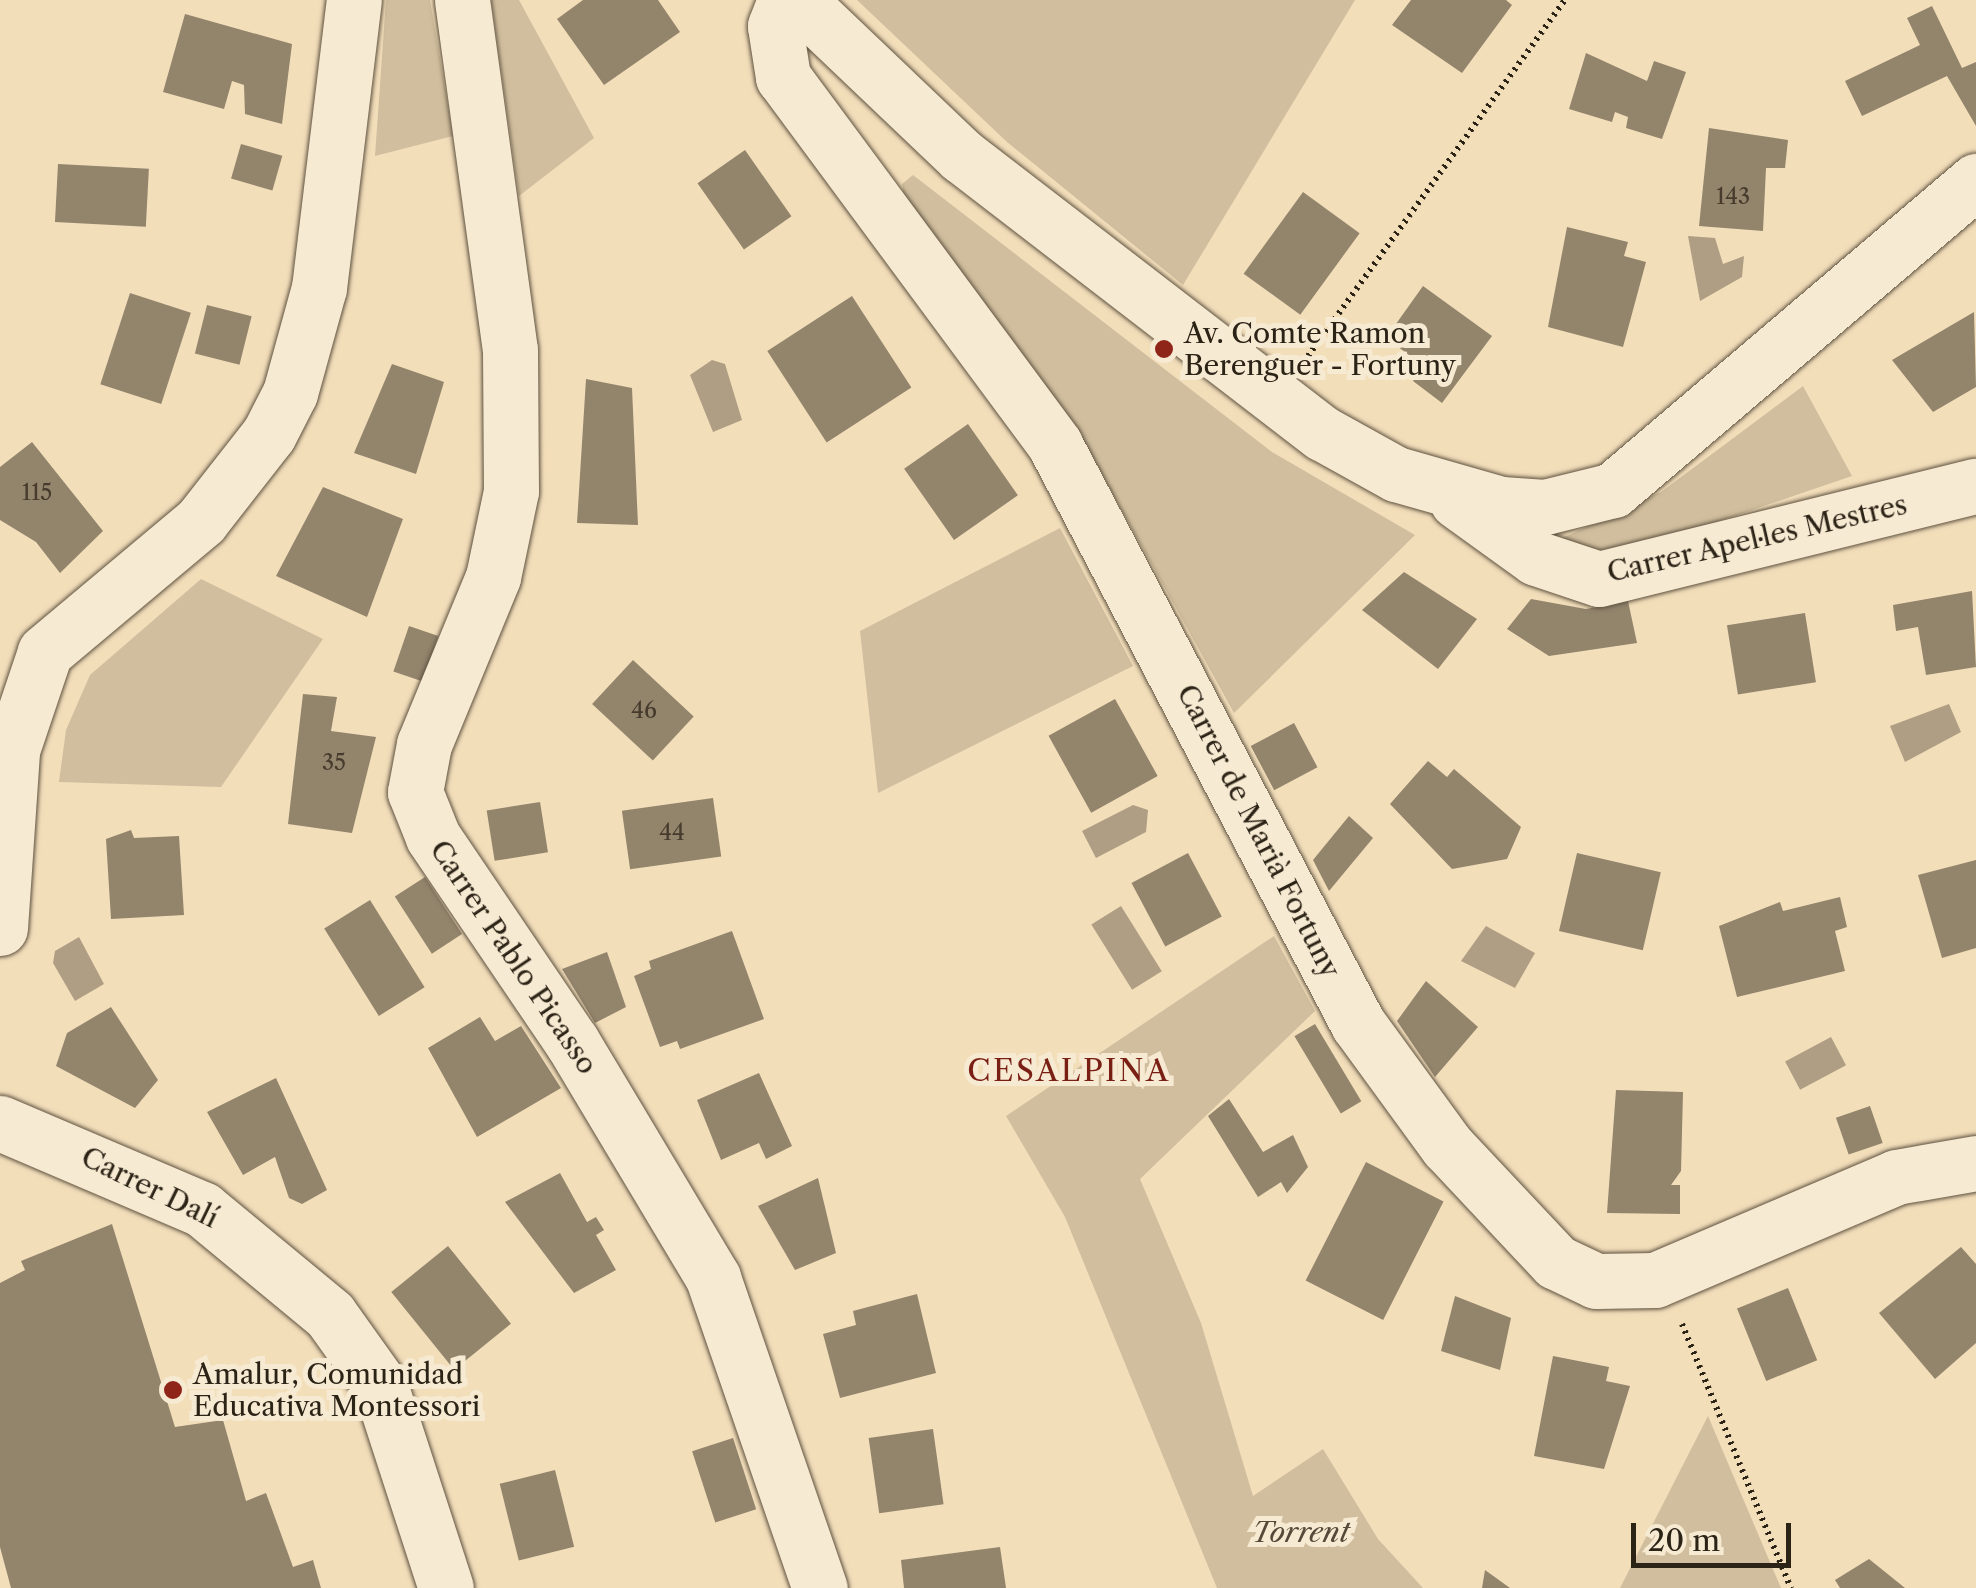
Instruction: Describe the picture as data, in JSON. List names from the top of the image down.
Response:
{
  "streets": {
    "street": [
      "Carrer Apel·les Mestres",
      "Carrer de Marià Fortuny",
      "Carrer Pablo Picasso",
      "Carrer Dalí"
    ]
  },
  "districts": ["CESALPINA"],
  "parks": ["Torrent"],
  "places": ["Av. Comte Ramon Berenguer - Fortuny", "Amalur, Comunidad Educativa Montessori"],
  "house_numbers": [
    "143",
    "115",
    "46",
    "35",
    "44"
  ],
  "scale_bar": "20 m"
}
